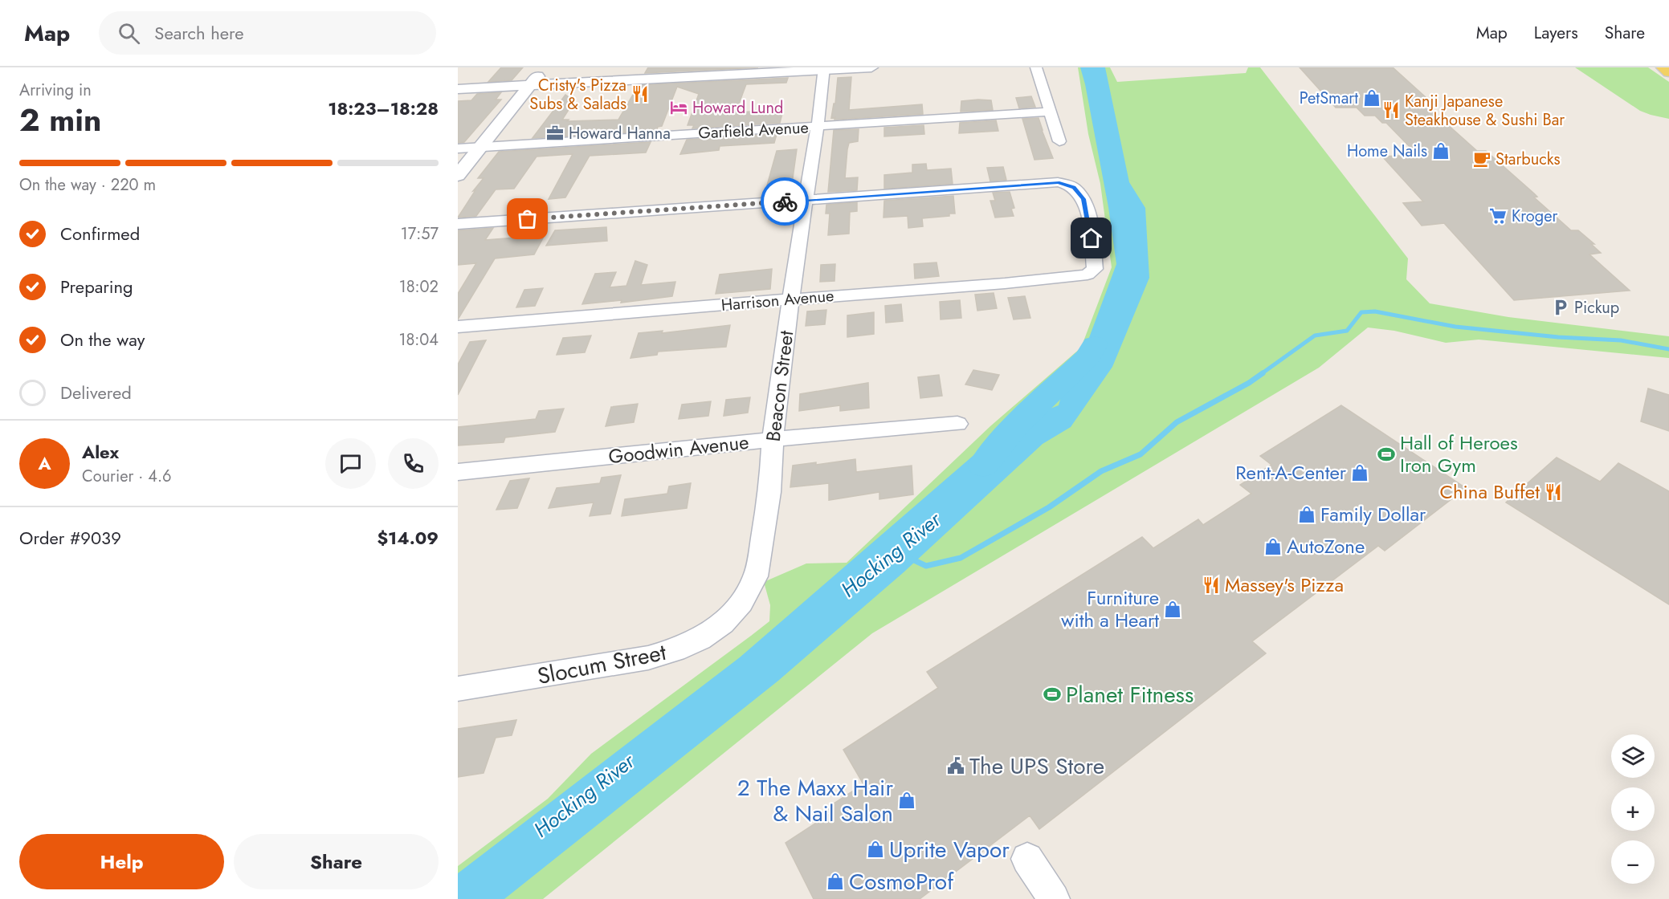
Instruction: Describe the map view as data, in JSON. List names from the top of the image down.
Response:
{
  "streets": {
    "street": [
      "Garfield Avenue",
      "Harrison Avenue",
      "Beacon Street",
      "Goodwin Avenue",
      "Slocum Street"
    ]
  },
  "crossings": [
    ["Garfield Avenue", "Beacon Street"],
    ["Harrison Avenue", "Beacon Street"],
    ["Beacon Street", "Goodwin Avenue"],
    ["Beacon Street", "Slocum Street"]
  ],
  "water": ["Hocking River"],
  "places": {
    "restaurant": [
      "Cristy's Pizza Subs & Salads",
      "Kanji Japanese Steakhouse & Sushi Bar",
      "China Buffet",
      "Massey's Pizza"
    ],
    "shop": [
      "PetSmart",
      "Home Nails",
      "Rent-A-Center",
      "Family Dollar",
      "AutoZone",
      "Furniture with a Heart",
      "2 The Maxx Hair & Nail Salon",
      "Uprite Vapor",
      "CosmoProf"
    ],
    "hotel": ["Howard Lund"],
    "office": ["Howard Hanna"],
    "cafe": ["Starbucks"],
    "supermarket": ["Kroger"],
    "parking": ["Pickup"],
    "sports": ["Hall of Heroes Iron Gym", "Planet Fitness"],
    "public building": ["The UPS Store"]
  },
  "page": {
    "header": "Map",
    "search": "Search here",
    "nav": ["Map", "Layers", "Share"],
    "heading": ["2 min", "Arriving in", "18:23–18:28"],
    "panel": [
      "Alex",
      "Courier · 4.6",
      "Order #9039",
      "$14.09"
    ],
    "bar": "On the way · 220 m",
    "list": [
      ["Confirmed", "17:57"],
      ["Preparing", "18:02"],
      ["On the way", "18:04"],
      "Delivered"
    ],
    "round": "A",
    "map_buttons": ["+", "−"],
    "buttons": ["Help", "Share"]
  }
}
